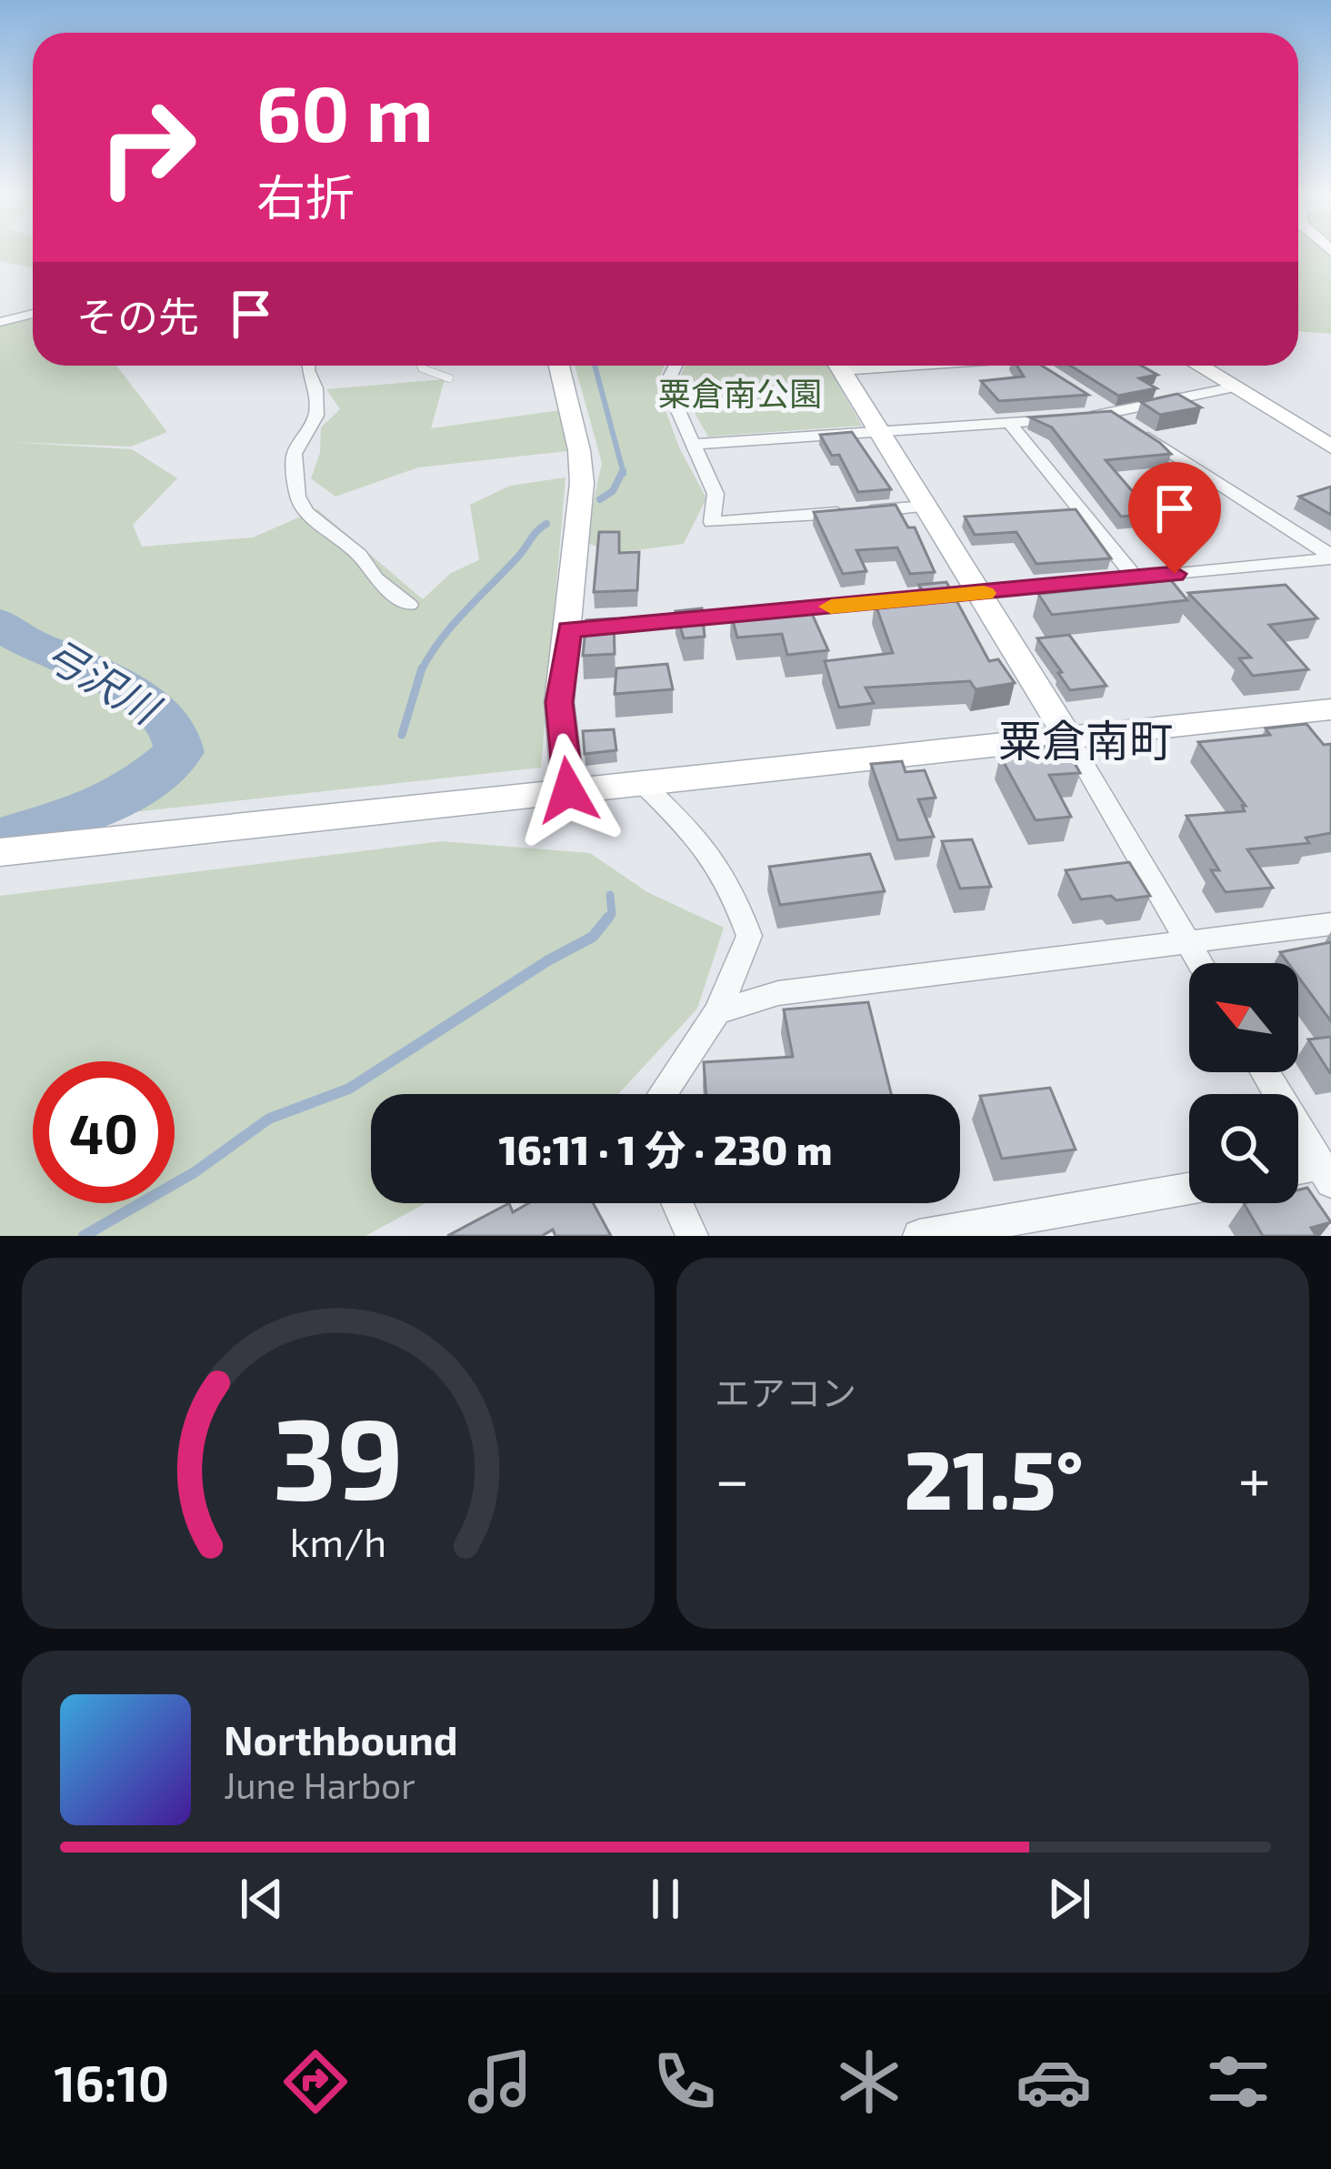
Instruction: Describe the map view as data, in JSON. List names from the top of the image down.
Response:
{
  "districts": ["粟倉南町"],
  "water": ["弓沢川"],
  "parks": ["粟倉南公園"],
  "north": "top left",
  "page": {
    "turn": ["60 m", "右折"],
    "then": "その先",
    "limit": "40",
    "trip": "16:11 · 1 分 · 230 m",
    "tile": "エアコン",
    "heat": ["−", "21.5°", "+"],
    "song": ["Northbound", "June Harbor"],
    "tabs": "16:10",
    "gauge": ["39", "km/h"]
  }
}
